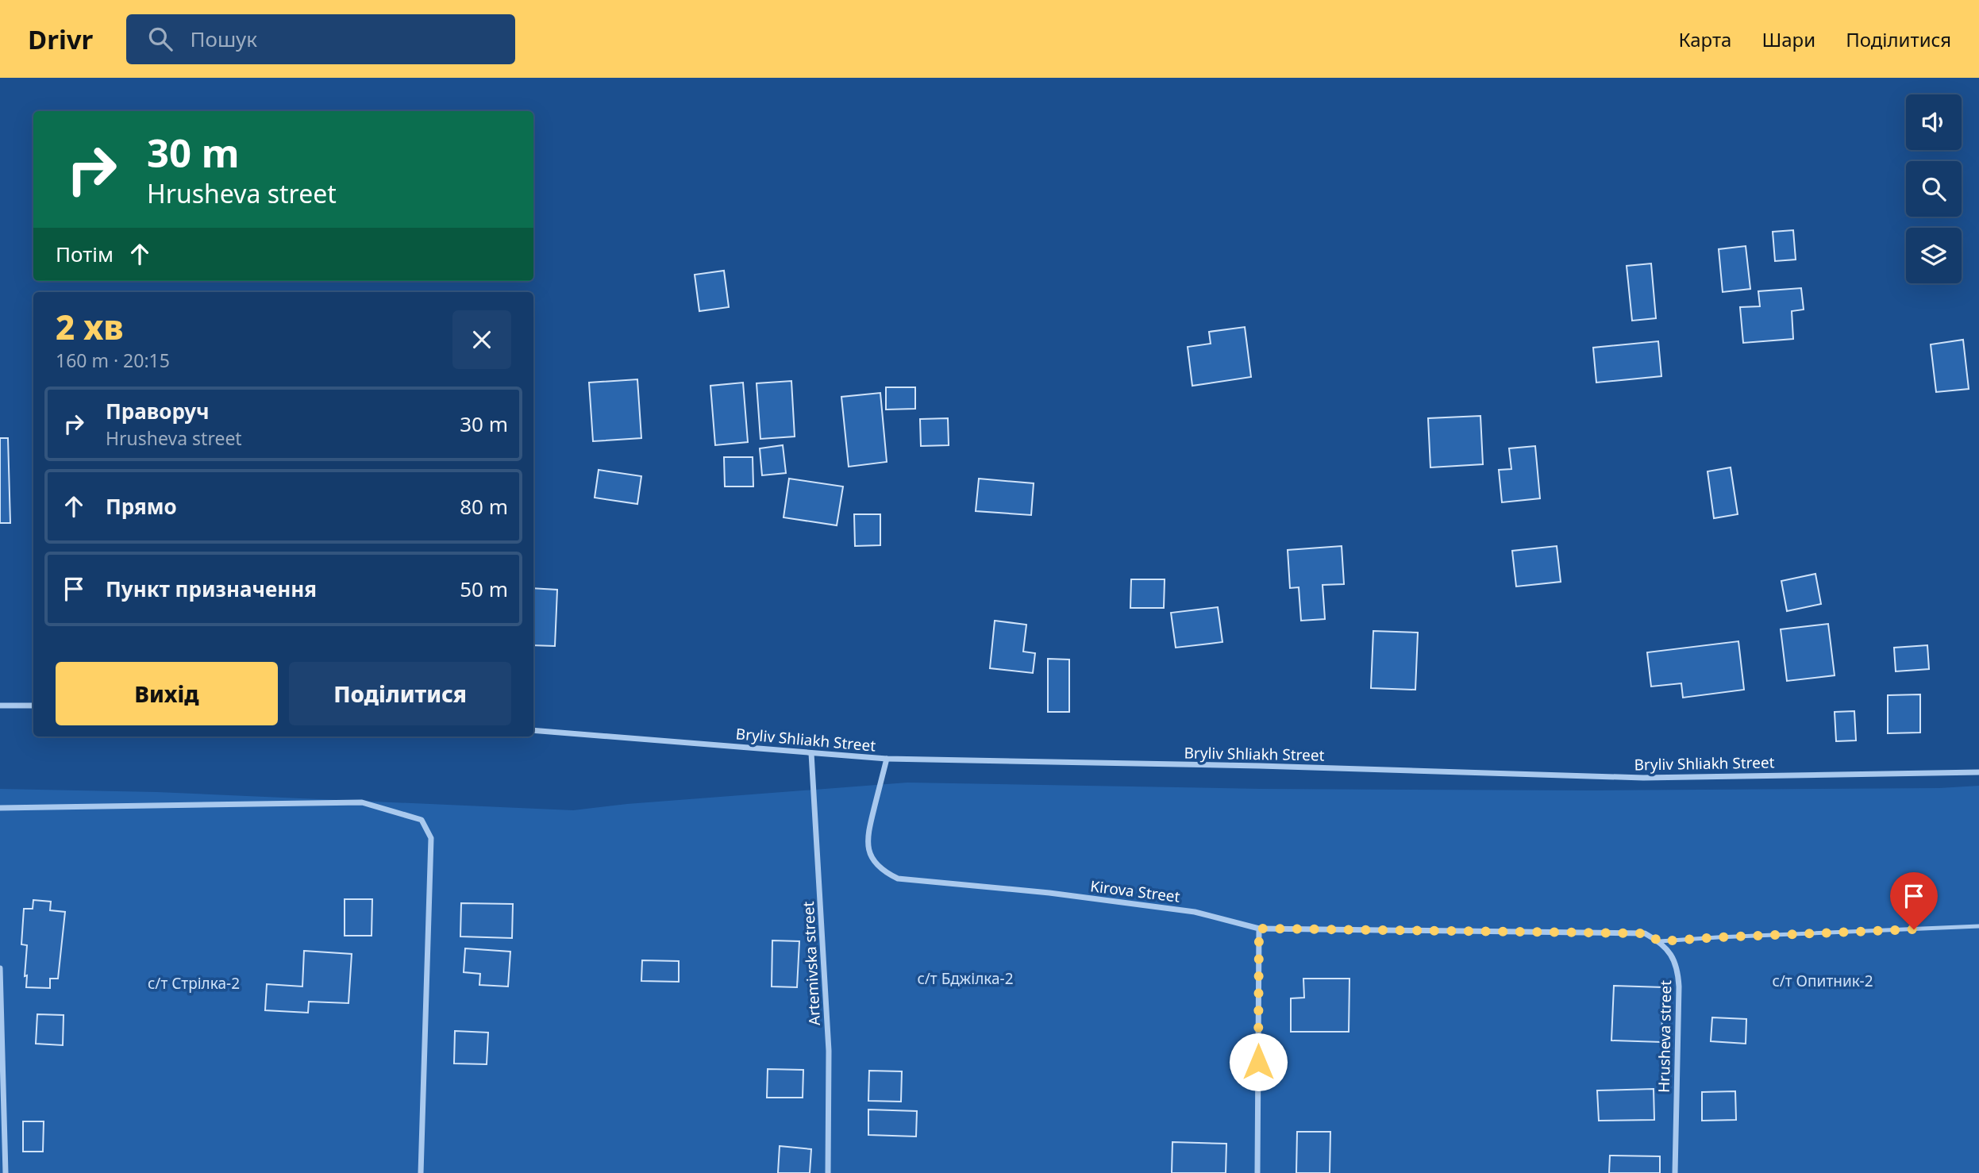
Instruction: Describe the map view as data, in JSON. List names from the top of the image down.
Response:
{
  "streets": {
    "street": [
      "Bryliv Shliakh Street",
      "Kirova Street",
      "Artemivska street",
      "Hrusheva street"
    ]
  },
  "crossings": [
    ["Bryliv Shliakh Street", "Kirova Street"],
    ["Bryliv Shliakh Street", "Artemivska street"]
  ],
  "parks": ["с/т Бджілка-2", "с/т Опитник-2", "с/т Стрілка-2"],
  "page": {
    "header": "Drivr",
    "search": "Пошук",
    "nav": ["Карта", "Шари", "Поділитися"],
    "turn": ["30 m", "Hrusheva street"],
    "then": "Потім",
    "heading": ["2 хв", "160 m · 20:15"],
    "list": [
      {
        "name": "Праворуч",
        "note": "Hrusheva street",
        "value": "30 m"
      },
      {
        "name": "Прямо",
        "value": "80 m"
      },
      {
        "name": "Пункт призначення",
        "value": "50 m"
      }
    ],
    "buttons": ["Вихід", "Поділитися"]
  }
}
